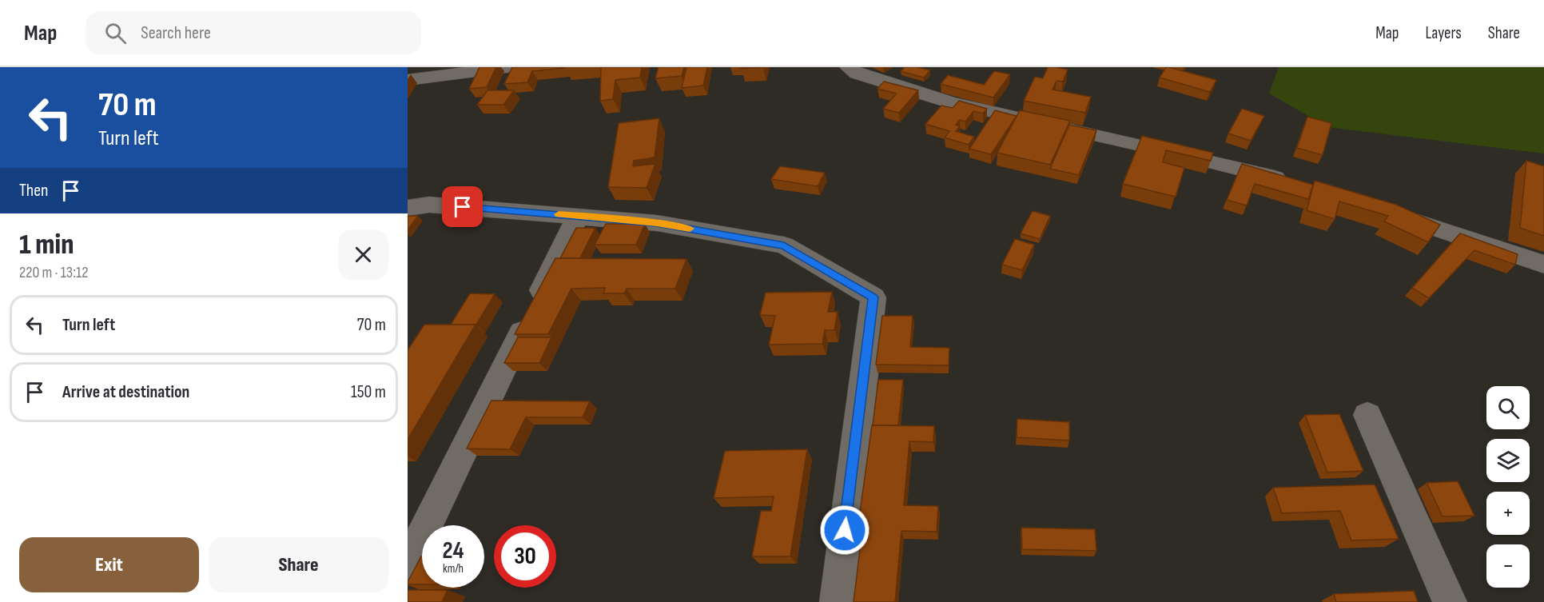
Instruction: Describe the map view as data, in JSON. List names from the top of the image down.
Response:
{
  "page": {
    "header": "Map",
    "search": "Search here",
    "nav": ["Map", "Layers", "Share"],
    "turn": ["70 m", "Turn left"],
    "then": "Then",
    "heading": ["1 min", "220 m · 13:12"],
    "list": [
      {
        "name": "Turn left",
        "value": "70 m"
      },
      {
        "name": "Arrive at destination",
        "value": "150 m"
      }
    ],
    "map_buttons": ["+", "−"],
    "speed": "24 km/h",
    "limit": "30",
    "buttons": ["Exit", "Share"]
  }
}
